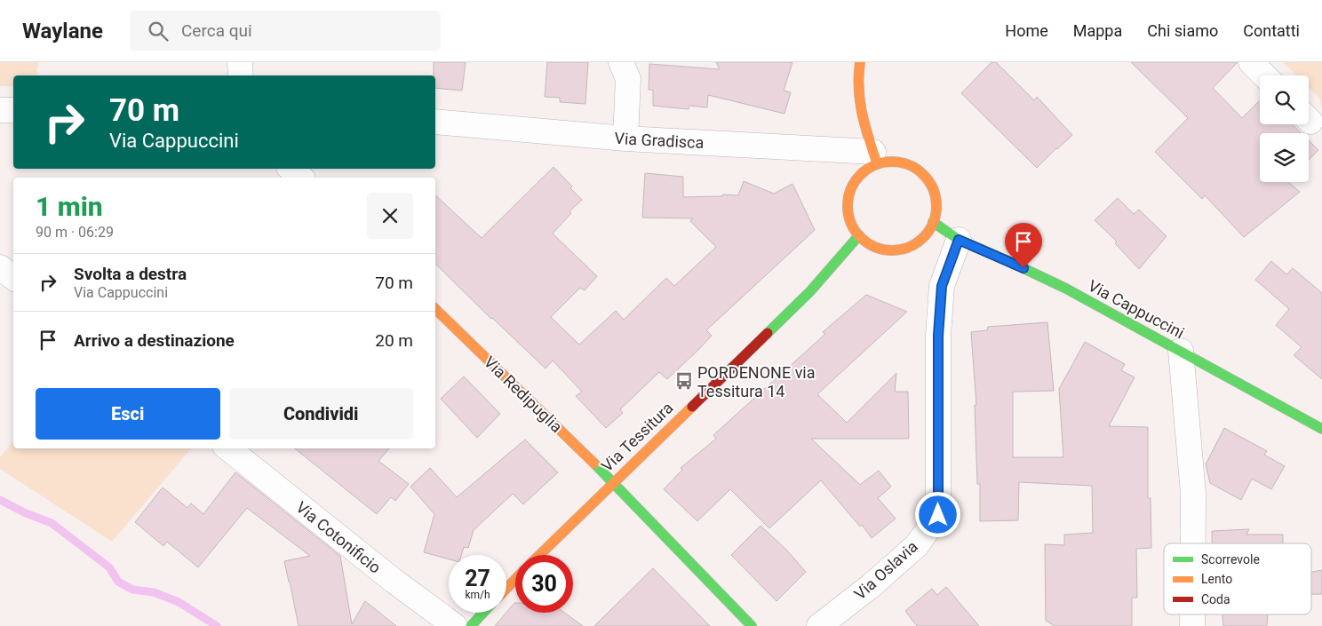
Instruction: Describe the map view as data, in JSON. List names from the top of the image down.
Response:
{
  "streets": {
    "main road": ["Via Cappuccini", "Via Redipuglia", "Via Tessitura"],
    "street": ["Via Gradisca", "Via Cotonificio", "Via Oslavia"]
  },
  "crossings": [
    ["Via Gradisca", "Via Cappuccini"],
    ["Via Gradisca", "Via Tessitura"],
    ["Via Cappuccini", "Via Tessitura"],
    ["Via Cappuccini", "Via Oslavia"],
    ["Via Redipuglia", "Via Tessitura"]
  ],
  "places": {
    "bus stop": ["PORDENONE via Tessitura 14"]
  },
  "legend": ["Scorrevole", "Lento", "Coda"],
  "page": {
    "header": "Waylane",
    "search": "Cerca qui",
    "nav": [
      "Home",
      "Mappa",
      "Chi siamo",
      "Contatti"
    ],
    "turn": ["70 m", "Via Cappuccini"],
    "heading": ["1 min", "90 m · 06:29"],
    "list": [
      {
        "name": "Svolta a destra",
        "note": "Via Cappuccini",
        "value": "70 m"
      },
      {
        "name": "Arrivo a destinazione",
        "value": "20 m"
      }
    ],
    "buttons": ["Esci", "Condividi"],
    "speed": "27 km/h",
    "limit": "30"
  }
}
